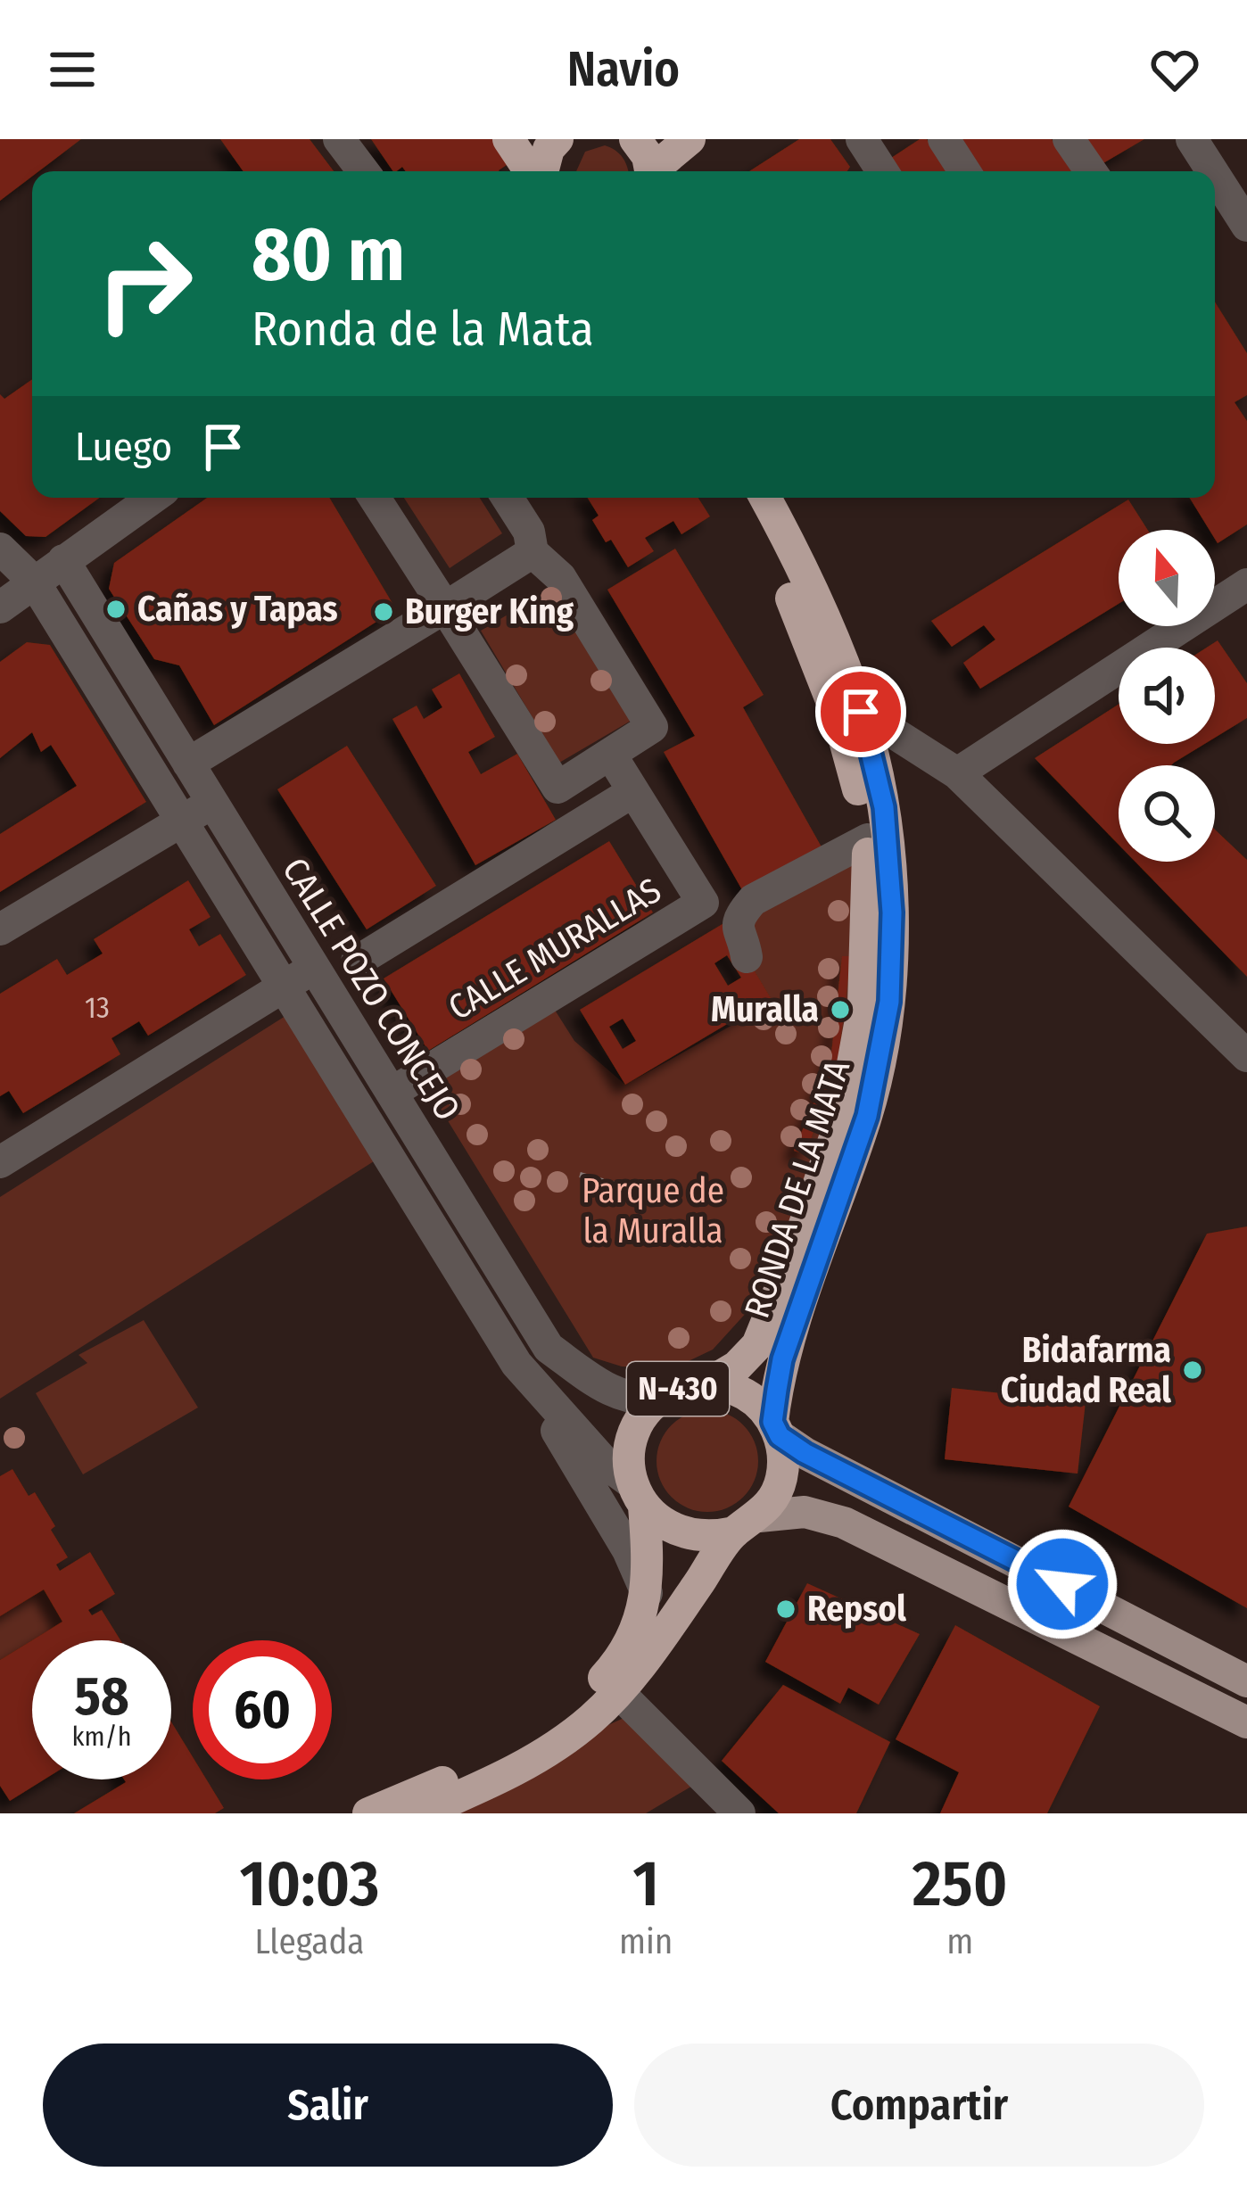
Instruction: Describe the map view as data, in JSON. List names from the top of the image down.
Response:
{
  "streets": {
    "highway": ["RONDA DE LA MATA", "N-430"],
    "street": ["CALLE MURALLAS", "CALLE POZO CONCEJO"]
  },
  "crossings": [
    ["CALLE MURALLAS", "CALLE POZO CONCEJO"],
    ["CALLE POZO CONCEJO", "RONDA DE LA MATA"],
    ["CALLE POZO CONCEJO", "N-430"],
    ["RONDA DE LA MATA", "N-430"]
  ],
  "parks": ["Parque de la Muralla"],
  "places": [
    "Cañas y Tapas",
    "Burger King",
    "Muralla",
    "Bidafarma Ciudad Real",
    "Repsol"
  ],
  "house_numbers": ["13"],
  "north": "top",
  "page": {
    "header": "Navio",
    "turn": ["80 m", "Ronda de la Mata"],
    "then": "Luego",
    "speed": "58 km/h",
    "limit": "60",
    "eta": [
      "10:03",
      "Llegada",
      "1",
      "min",
      "250",
      "m"
    ],
    "buttons": ["Salir", "Compartir"]
  }
}
